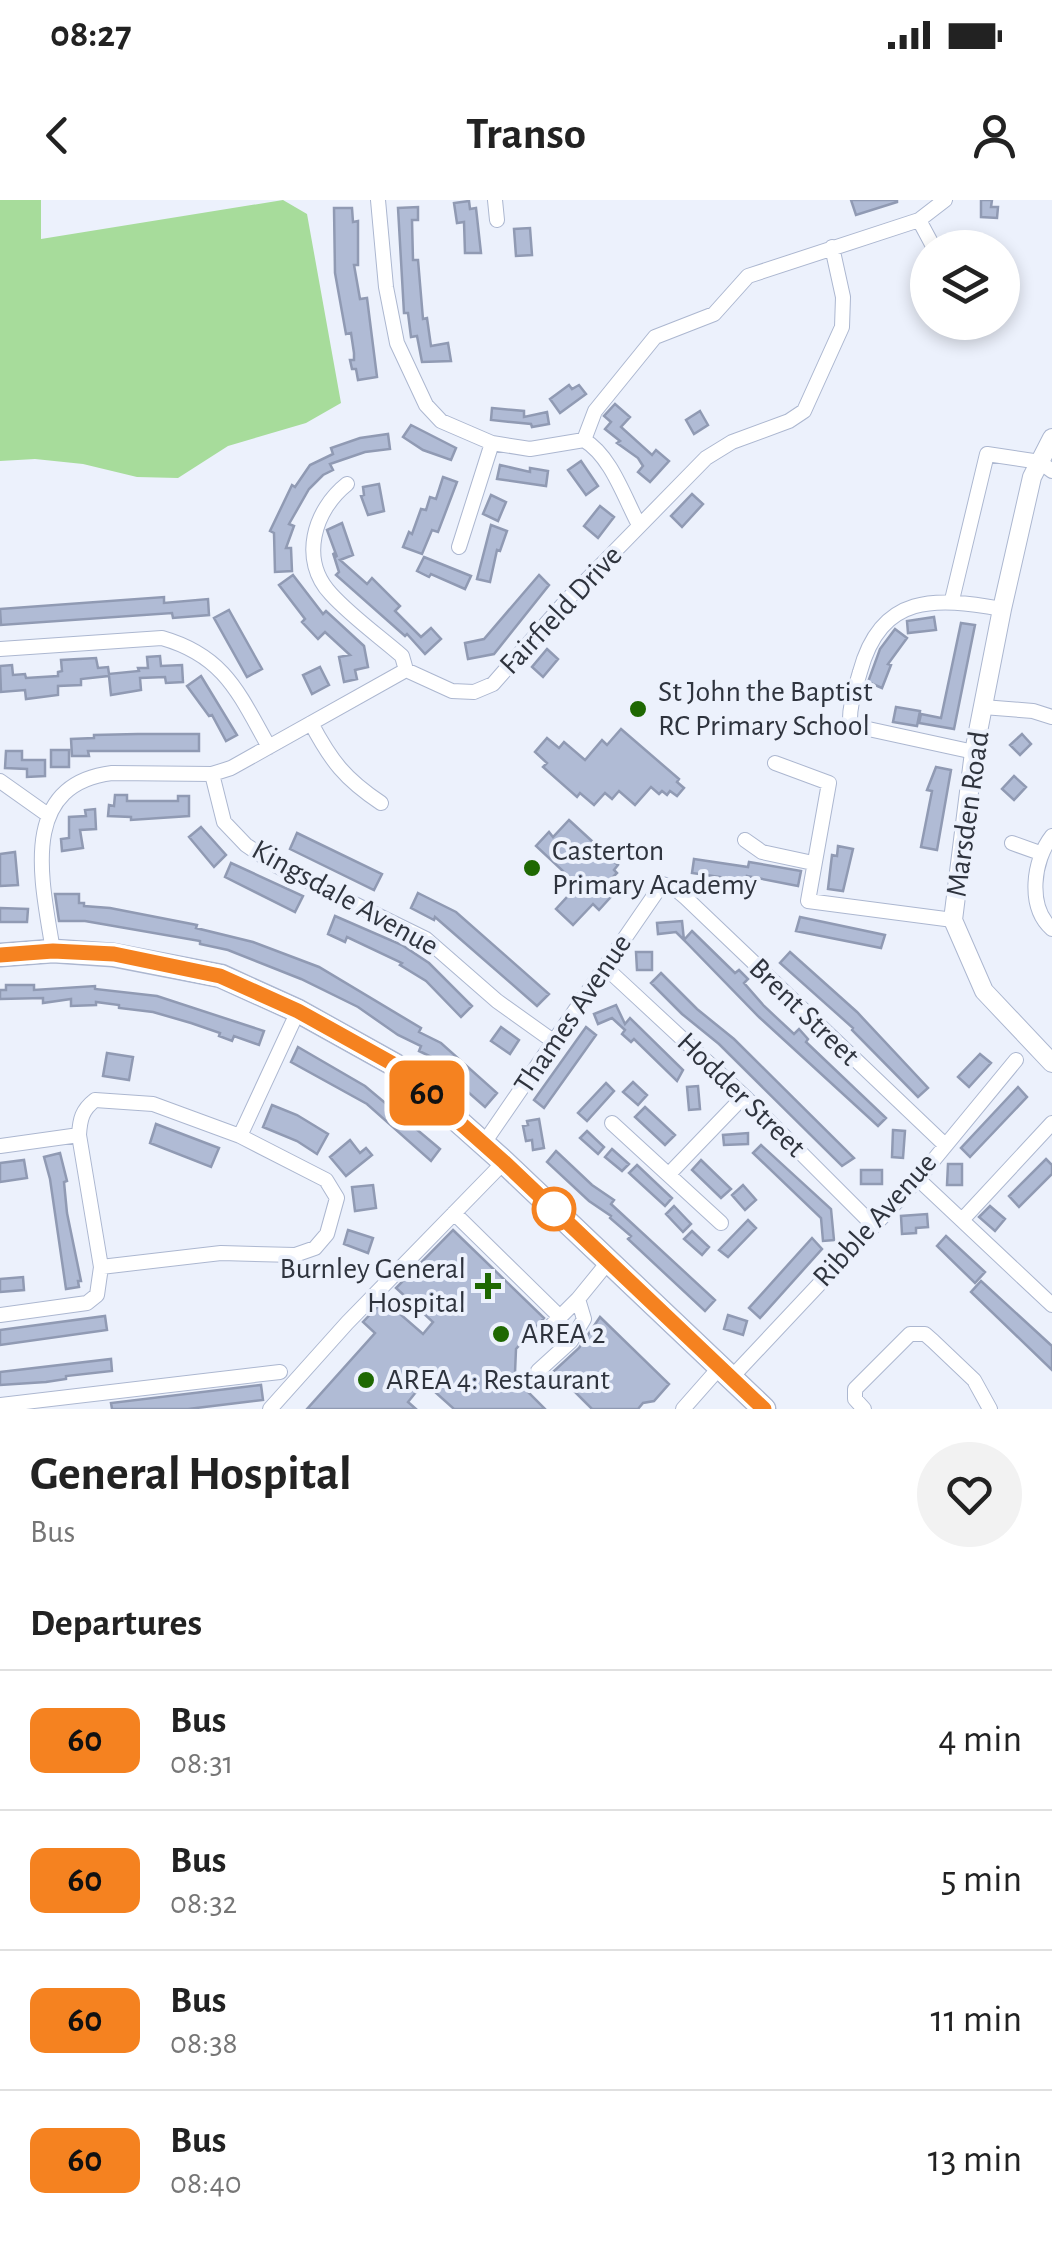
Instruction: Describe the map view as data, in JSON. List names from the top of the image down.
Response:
{
  "streets": {
    "street": [
      "Fairfield Drive",
      "Marsden Road",
      "Kingsdale Avenue",
      "Brent Street",
      "Thames Avenue",
      "Hodder Street",
      "Ribble Avenue"
    ]
  },
  "crossings": [
    ["Kingsdale Avenue", "Thames Avenue"],
    ["Brent Street", "Thames Avenue"],
    ["Brent Street", "Ribble Avenue"],
    ["Thames Avenue", "Hodder Street"],
    ["Hodder Street", "Ribble Avenue"]
  ],
  "places": {
    "other": [
      "St John the Baptist RC Primary School",
      "Casterton Primary Academy",
      "AREA 2",
      "AREA 4: Restaurant"
    ],
    "health": ["Burnley General Hospital"]
  },
  "lines": ["bus line 60"],
  "page": {
    "status": "08:27",
    "header": "Transo",
    "on_map": "60",
    "heading": [
      ["General Hospital", "Bus"],
      "Departures"
    ],
    "list": [
      {
        "mark": "60",
        "name": "Bus",
        "note": "08:31",
        "value": "4 min"
      },
      {
        "mark": "60",
        "name": "Bus",
        "note": "08:32",
        "value": "5 min"
      },
      {
        "mark": "60",
        "name": "Bus",
        "note": "08:38",
        "value": "11 min"
      },
      {
        "mark": "60",
        "name": "Bus",
        "note": "08:40",
        "value": "13 min"
      }
    ]
  }
}
